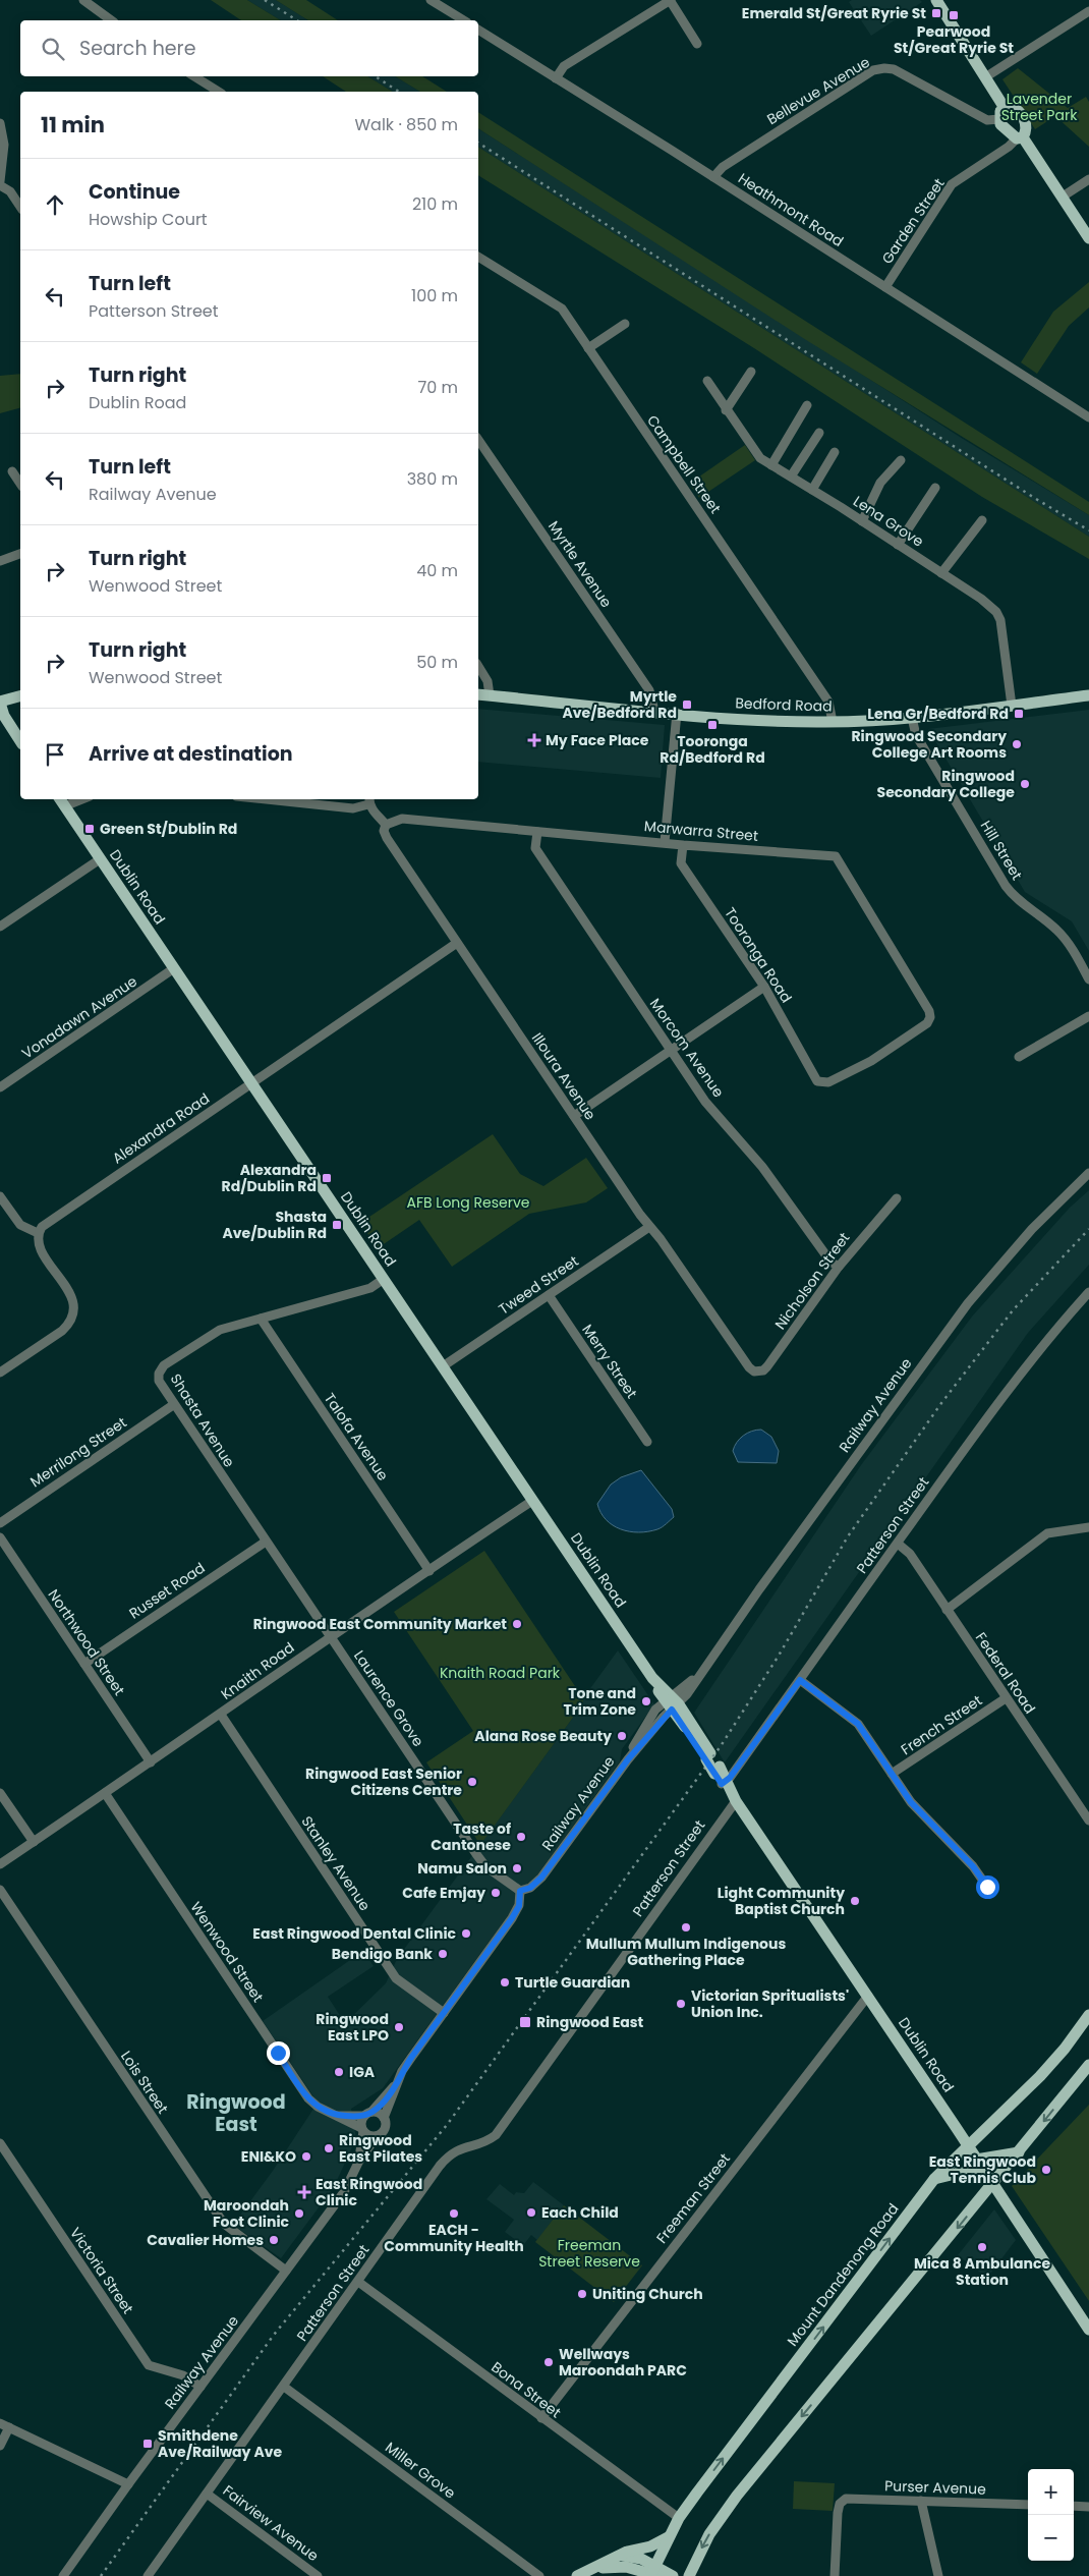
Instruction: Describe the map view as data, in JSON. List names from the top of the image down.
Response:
{
  "streets": {
    "main road": ["Bedford Road", "Dublin Road", "Mount Dandenong Road"],
    "street": [
      "Bellevue Avenue",
      "Heathmont Road",
      "Garden Street",
      "Campbell Street",
      "Lena Grove",
      "Myrtle Avenue",
      "Marwarra Street",
      "Hill Street",
      "Tooronga Road",
      "Vonadawn Avenue",
      "Morcom Avenue",
      "Illoura Avenue",
      "Alexandra Road",
      "Nicholson Street",
      "Tweed Street",
      "Merry Street",
      "Railway Avenue",
      "Shasta Avenue",
      "Talofa Avenue",
      "Merrilong Street",
      "Patterson Street",
      "Russet Road",
      "Northwood Street",
      "Knaith Road",
      "Federal Road",
      "Laurence Grove",
      "French Street",
      "Stanley Avenue",
      "Wenwood Street",
      "Lois Street",
      "Freeman Street",
      "Victoria Street",
      "Bona Street",
      "Miller Grove",
      "Purser Avenue",
      "Fairview Avenue"
    ]
  },
  "crossings": [
    ["Bellevue Avenue", "Heathmont Road"],
    ["Heathmont Road", "Garden Street"],
    ["Campbell Street", "Bedford Road"],
    ["Lena Grove", "Bedford Road"],
    ["Myrtle Avenue", "Bedford Road"],
    ["Bedford Road", "Hill Street"],
    ["Marwarra Street", "Tooronga Road"],
    ["Marwarra Street", "Morcom Avenue"],
    ["Marwarra Street", "Illoura Avenue"],
    ["Dublin Road", "Vonadawn Avenue"],
    ["Dublin Road", "Alexandra Road"],
    ["Dublin Road", "Tweed Street"],
    ["Dublin Road", "Railway Avenue"],
    ["Dublin Road", "Shasta Avenue"],
    ["Dublin Road", "Patterson Street"],
    ["Dublin Road", "Knaith Road"],
    ["Dublin Road", "Freeman Street"],
    ["Dublin Road", "Mount Dandenong Road"],
    ["Morcom Avenue", "Nicholson Street"],
    ["Illoura Avenue", "Alexandra Road"],
    ["Illoura Avenue", "Nicholson Street"],
    ["Illoura Avenue", "Tweed Street"],
    ["Tweed Street", "Merry Street"],
    ["Railway Avenue", "Laurence Grove"],
    ["Railway Avenue", "Wenwood Street"],
    ["Railway Avenue", "Lois Street"],
    ["Railway Avenue", "Victoria Street"],
    ["Shasta Avenue", "Talofa Avenue"],
    ["Shasta Avenue", "Merrilong Street"],
    ["Shasta Avenue", "Russet Road"],
    ["Shasta Avenue", "Knaith Road"],
    ["Shasta Avenue", "Laurence Grove"],
    ["Talofa Avenue", "Knaith Road"],
    ["Patterson Street", "Federal Road"],
    ["Patterson Street", "Bona Street"],
    ["Patterson Street", "Miller Grove"],
    ["Patterson Street", "Fairview Avenue"],
    ["Russet Road", "Northwood Street"],
    ["Northwood Street", "Knaith Road"],
    ["Knaith Road", "Laurence Grove"],
    ["Knaith Road", "Stanley Avenue"],
    ["Knaith Road", "Wenwood Street"],
    ["Federal Road", "French Street"],
    ["Freeman Street", "Bona Street"],
    ["Mount Dandenong Road", "Bona Street"]
  ],
  "districts": ["Ringwood East"],
  "parks": [
    "Lavender Street Park",
    "AFB Long Reserve",
    "Knaith Road Park",
    "Freeman Street Reserve"
  ],
  "places": {
    "transit": [
      "Emerald St/Great Ryrie St",
      "Pearwood St/Great Ryrie St",
      "Myrtle Ave/Bedford Rd",
      "Lena Gr/Bedford Rd",
      "Tooronga Rd/Bedford Rd",
      "Green St/Dublin Rd",
      "Alexandra Rd/Dublin Rd",
      "Shasta Ave/Dublin Rd",
      "Ringwood East",
      "Smithdene Ave/Railway Ave"
    ],
    "health": ["My Face Place", "East Ringwood Clinic"],
    "other": [
      "Ringwood Secondary College Art Rooms",
      "Ringwood Secondary College",
      "Ringwood East Community Market",
      "Tone and Trim Zone",
      "Alana Rose Beauty",
      "Ringwood East Senior Citizens Centre",
      "Taste of Cantonese",
      "Namu Salon",
      "Cafe Emjay",
      "Light Community Baptist Church",
      "Mullum Mullum Indigenous Gathering Place",
      "East Ringwood Dental Clinic",
      "Bendigo Bank",
      "Turtle Guardian",
      "Victorian Spritualists' Union Inc.",
      "Ringwood East LPO",
      "IGA",
      "Ringwood East Pilates",
      "ENI&KO",
      "East Ringwood Tennis Club",
      "Each Child",
      "Maroondah Foot Clinic",
      "EACH - Community Health",
      "Cavalier Homes",
      "Mica 8 Ambulance Station",
      "Uniting Church",
      "Wellways Maroondah PARC"
    ]
  },
  "page": {
    "search": "Search here",
    "heading": ["11 min", "Walk · 850 m"],
    "list": [
      ["Continue", "Howship Court", "210 m"],
      ["Turn left", "Patterson Street", "100 m"],
      ["Turn right", "Dublin Road", "70 m"],
      ["Turn left", "Railway Avenue", "380 m"],
      ["Turn right", "Wenwood Street", "40 m"],
      ["Turn right", "Wenwood Street", "50 m"],
      "Arrive at destination"
    ],
    "map_buttons": ["+", "−"]
  }
}
